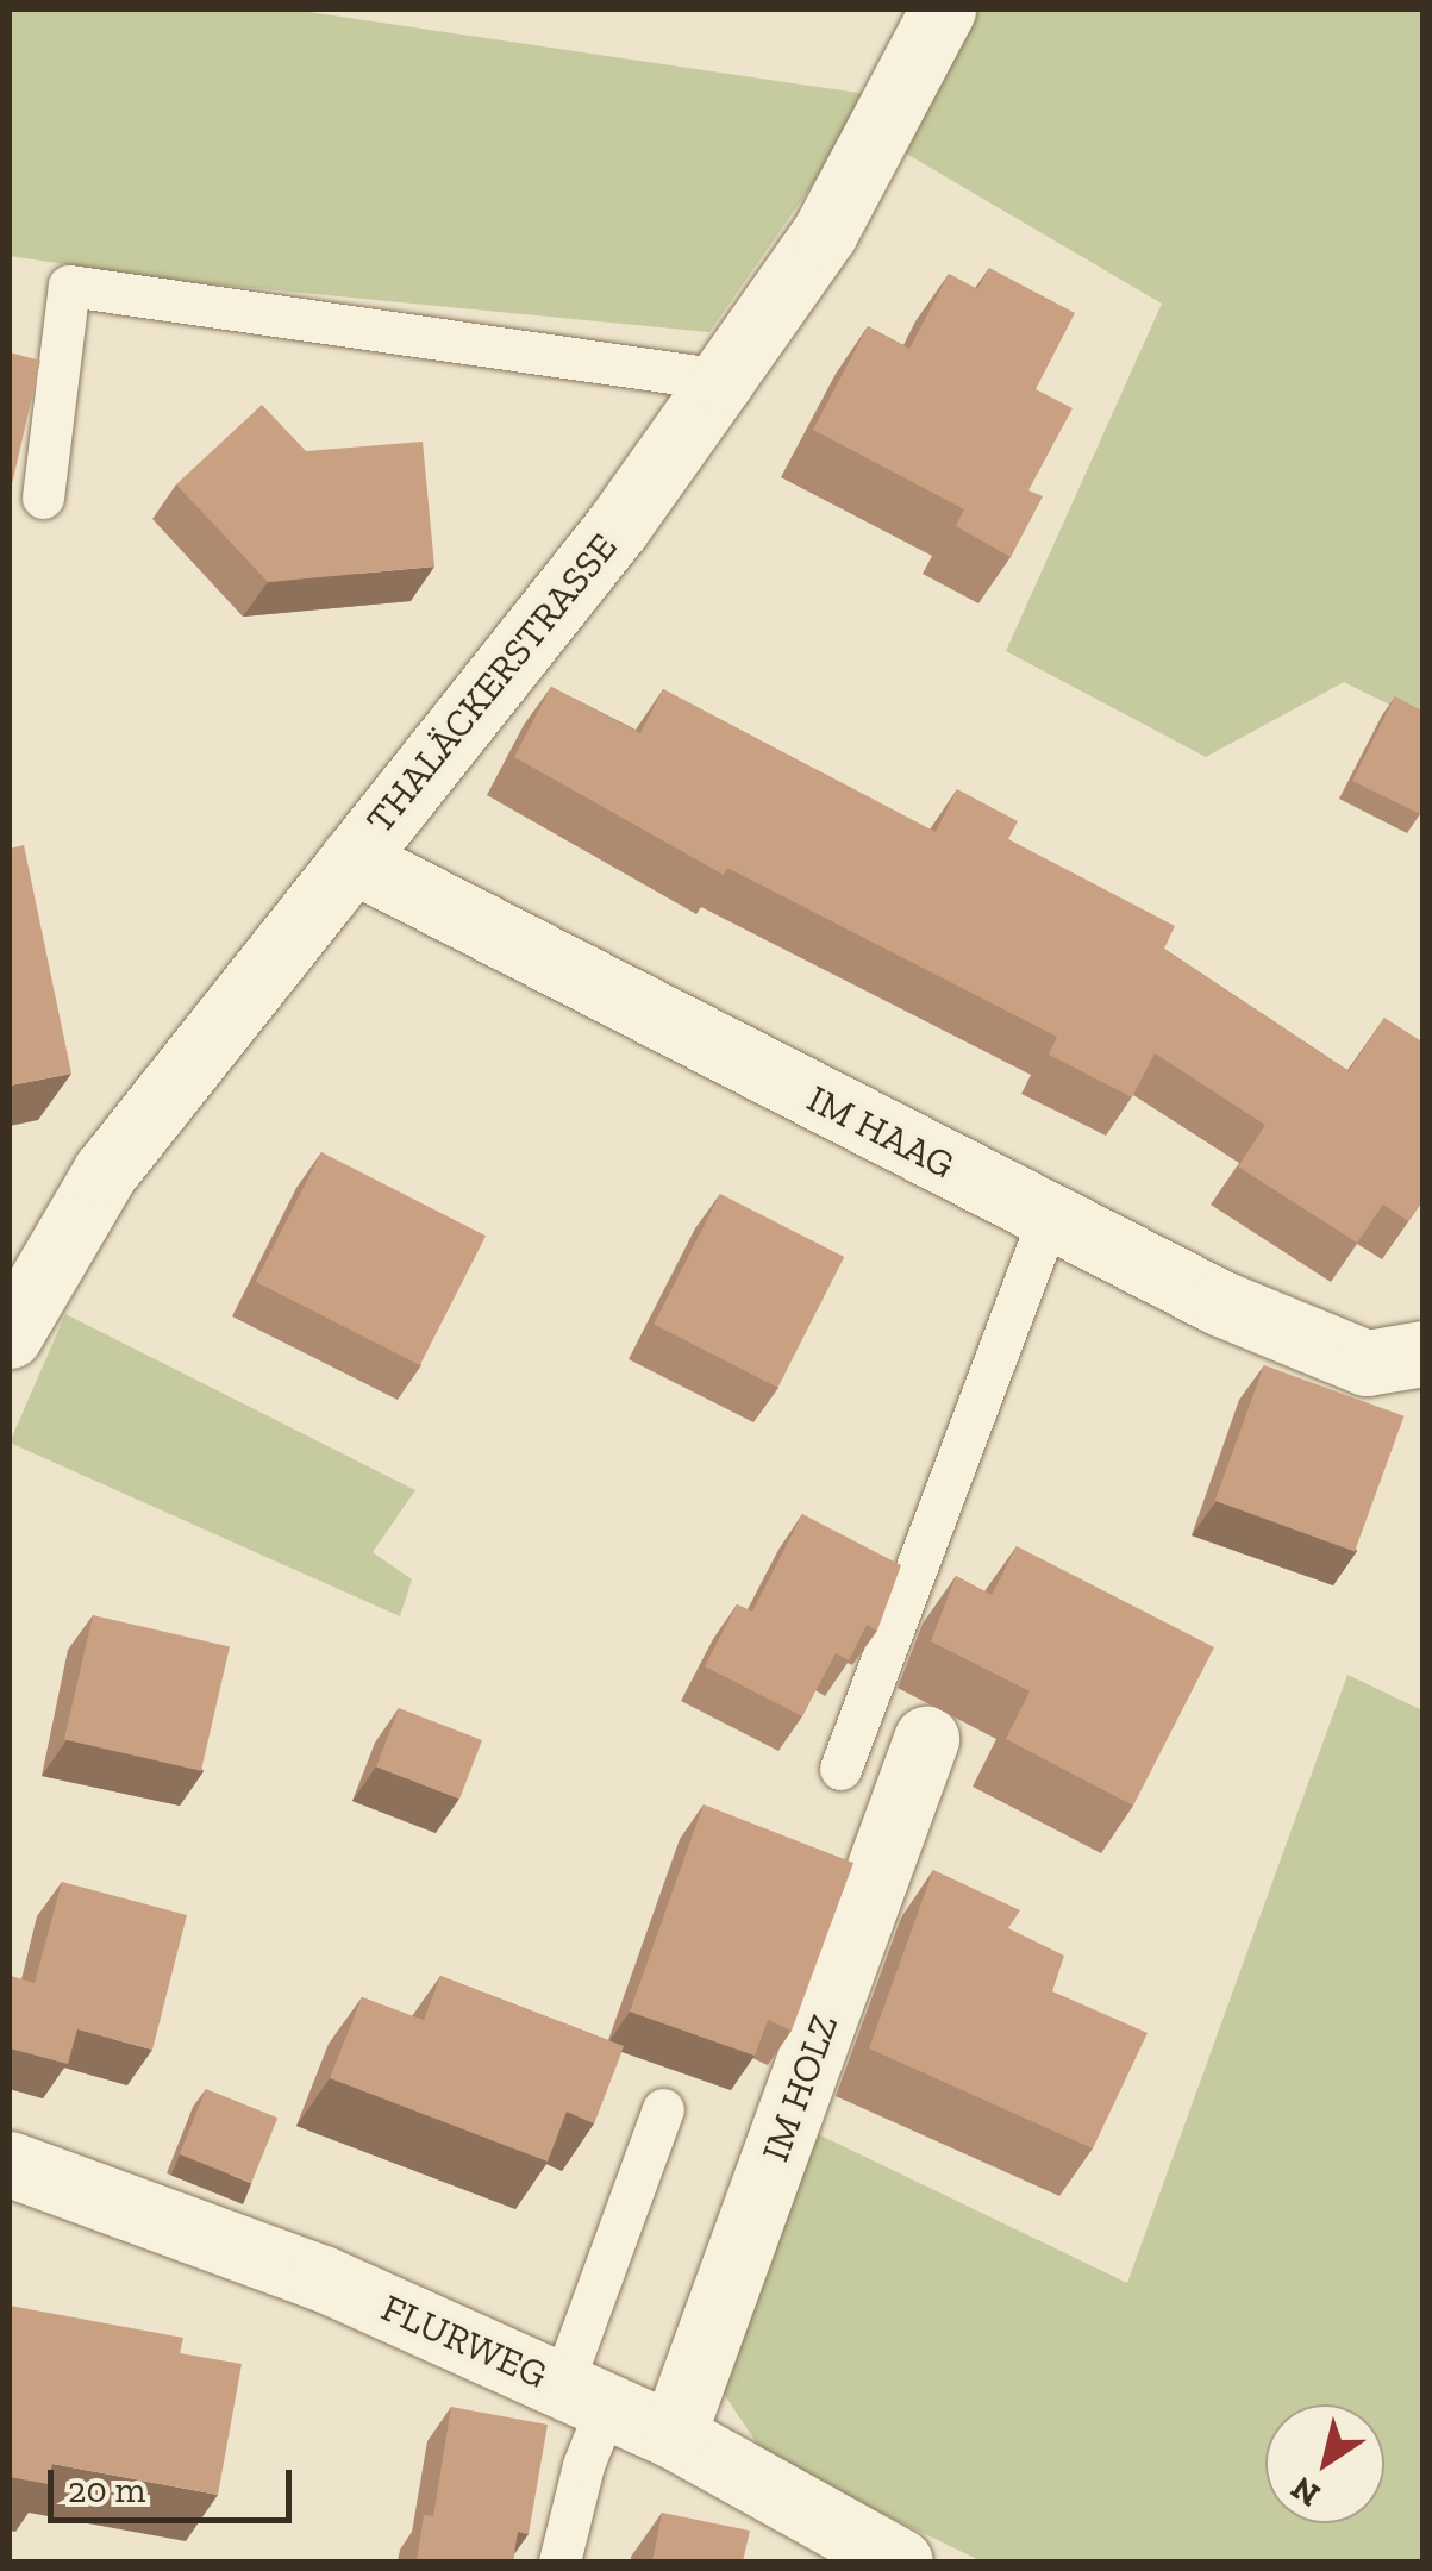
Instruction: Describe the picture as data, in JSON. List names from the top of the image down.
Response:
{
  "streets": {
    "street": [
      "THALÄCKERSTRASSE",
      "IM HAAG",
      "IM HOLZ",
      "FLURWEG"
    ]
  },
  "crossings": [
    ["THALÄCKERSTRASSE", "IM HAAG"],
    ["IM HOLZ", "FLURWEG"]
  ],
  "scale_bar": "20 m",
  "north": "bottom left"
}
